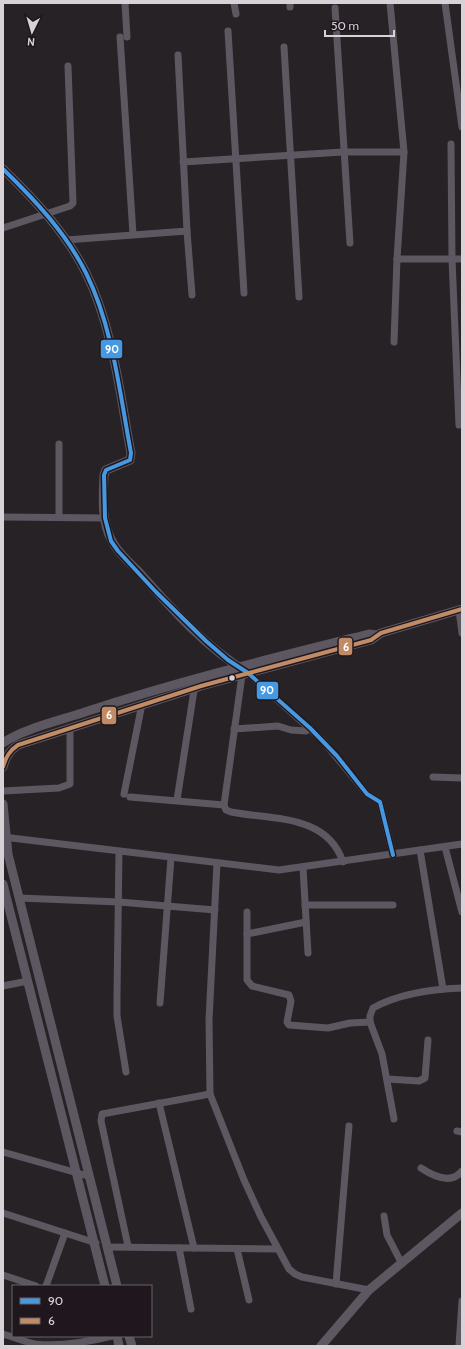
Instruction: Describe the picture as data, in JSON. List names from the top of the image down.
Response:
{
  "lines": ["transit line 90", "transit line 6"],
  "legend": ["90", "6"],
  "scale_bar": "50 m",
  "north": "bottom"
}
